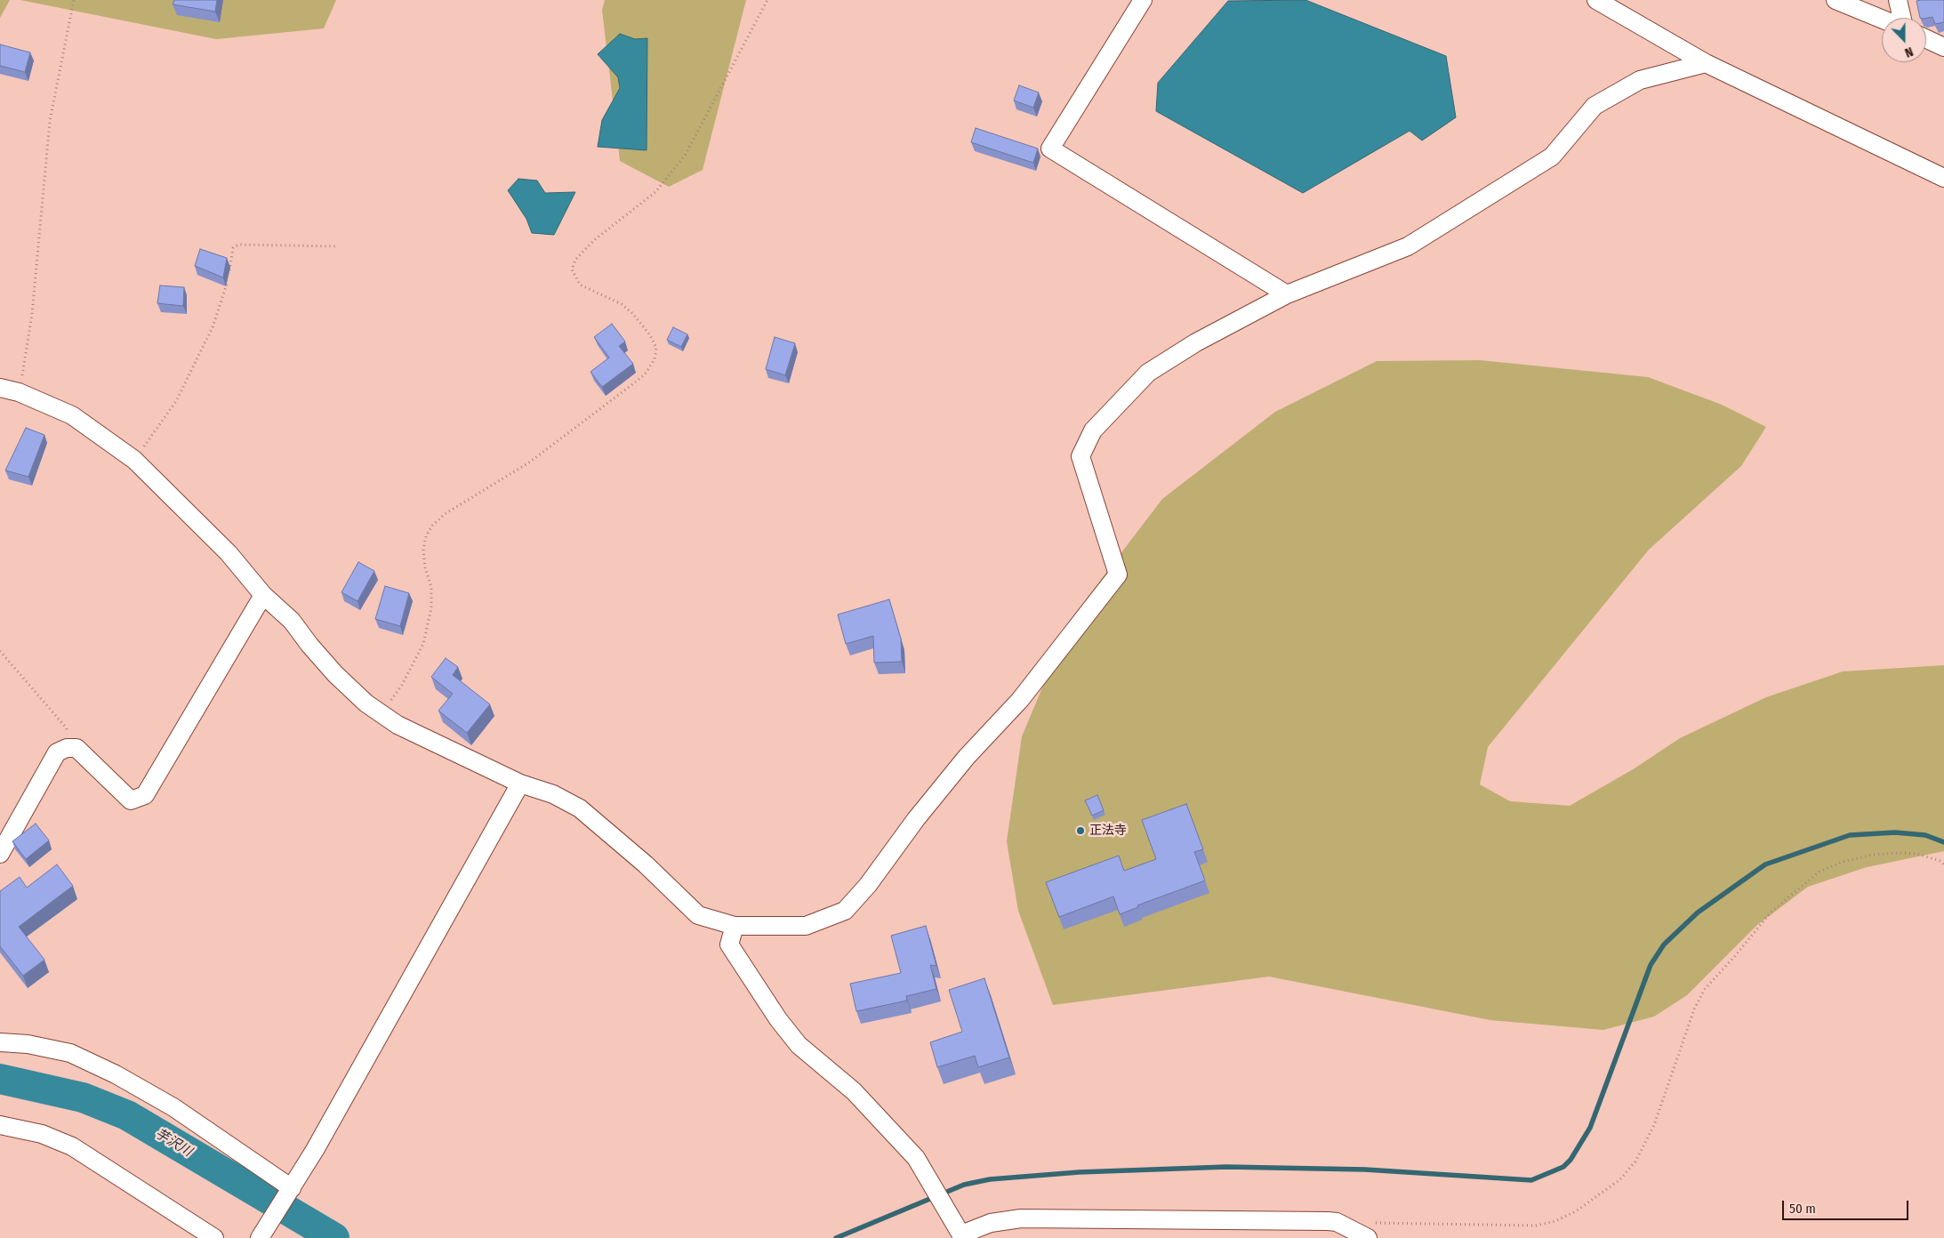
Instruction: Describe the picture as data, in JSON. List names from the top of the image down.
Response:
{
  "water": ["芋沢川"],
  "places": ["正法寺"],
  "scale_bar": "50 m",
  "north": "bottom"
}
